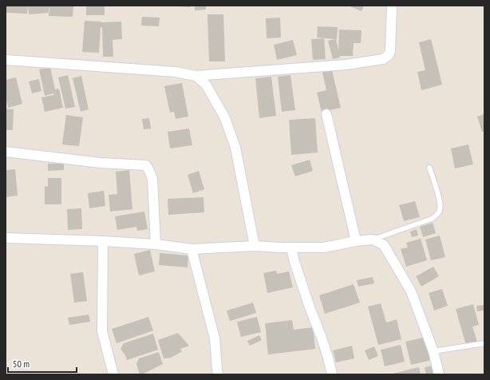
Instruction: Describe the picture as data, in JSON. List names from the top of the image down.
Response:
{
  "scale_bar": "50 m"
}
